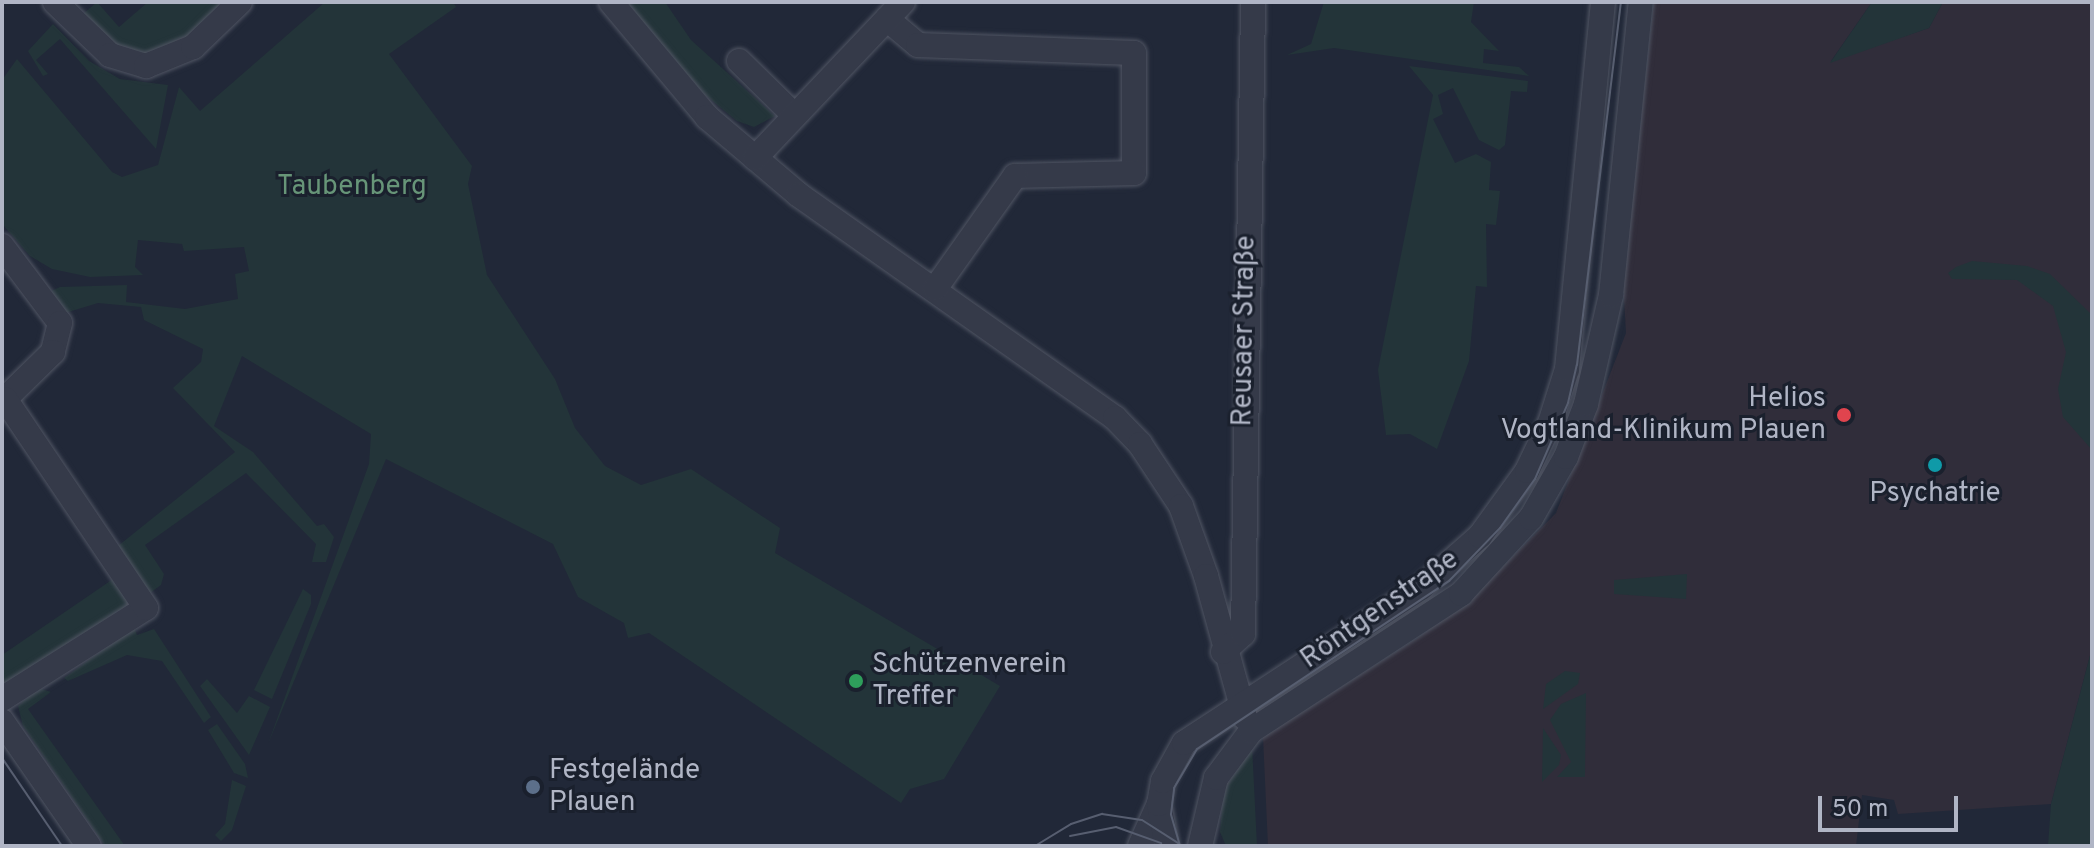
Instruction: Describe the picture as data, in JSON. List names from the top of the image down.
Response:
{
  "streets": {
    "street": ["Reusaer Straße", "Röntgenstraße"]
  },
  "parks": ["Taubenberg"],
  "places": [
    "Helios Vogtland-Klinikum Plauen",
    "Psychatrie",
    "Schützenverein Treffer",
    "Festgelände Plauen"
  ],
  "scale_bar": "50 m"
}
